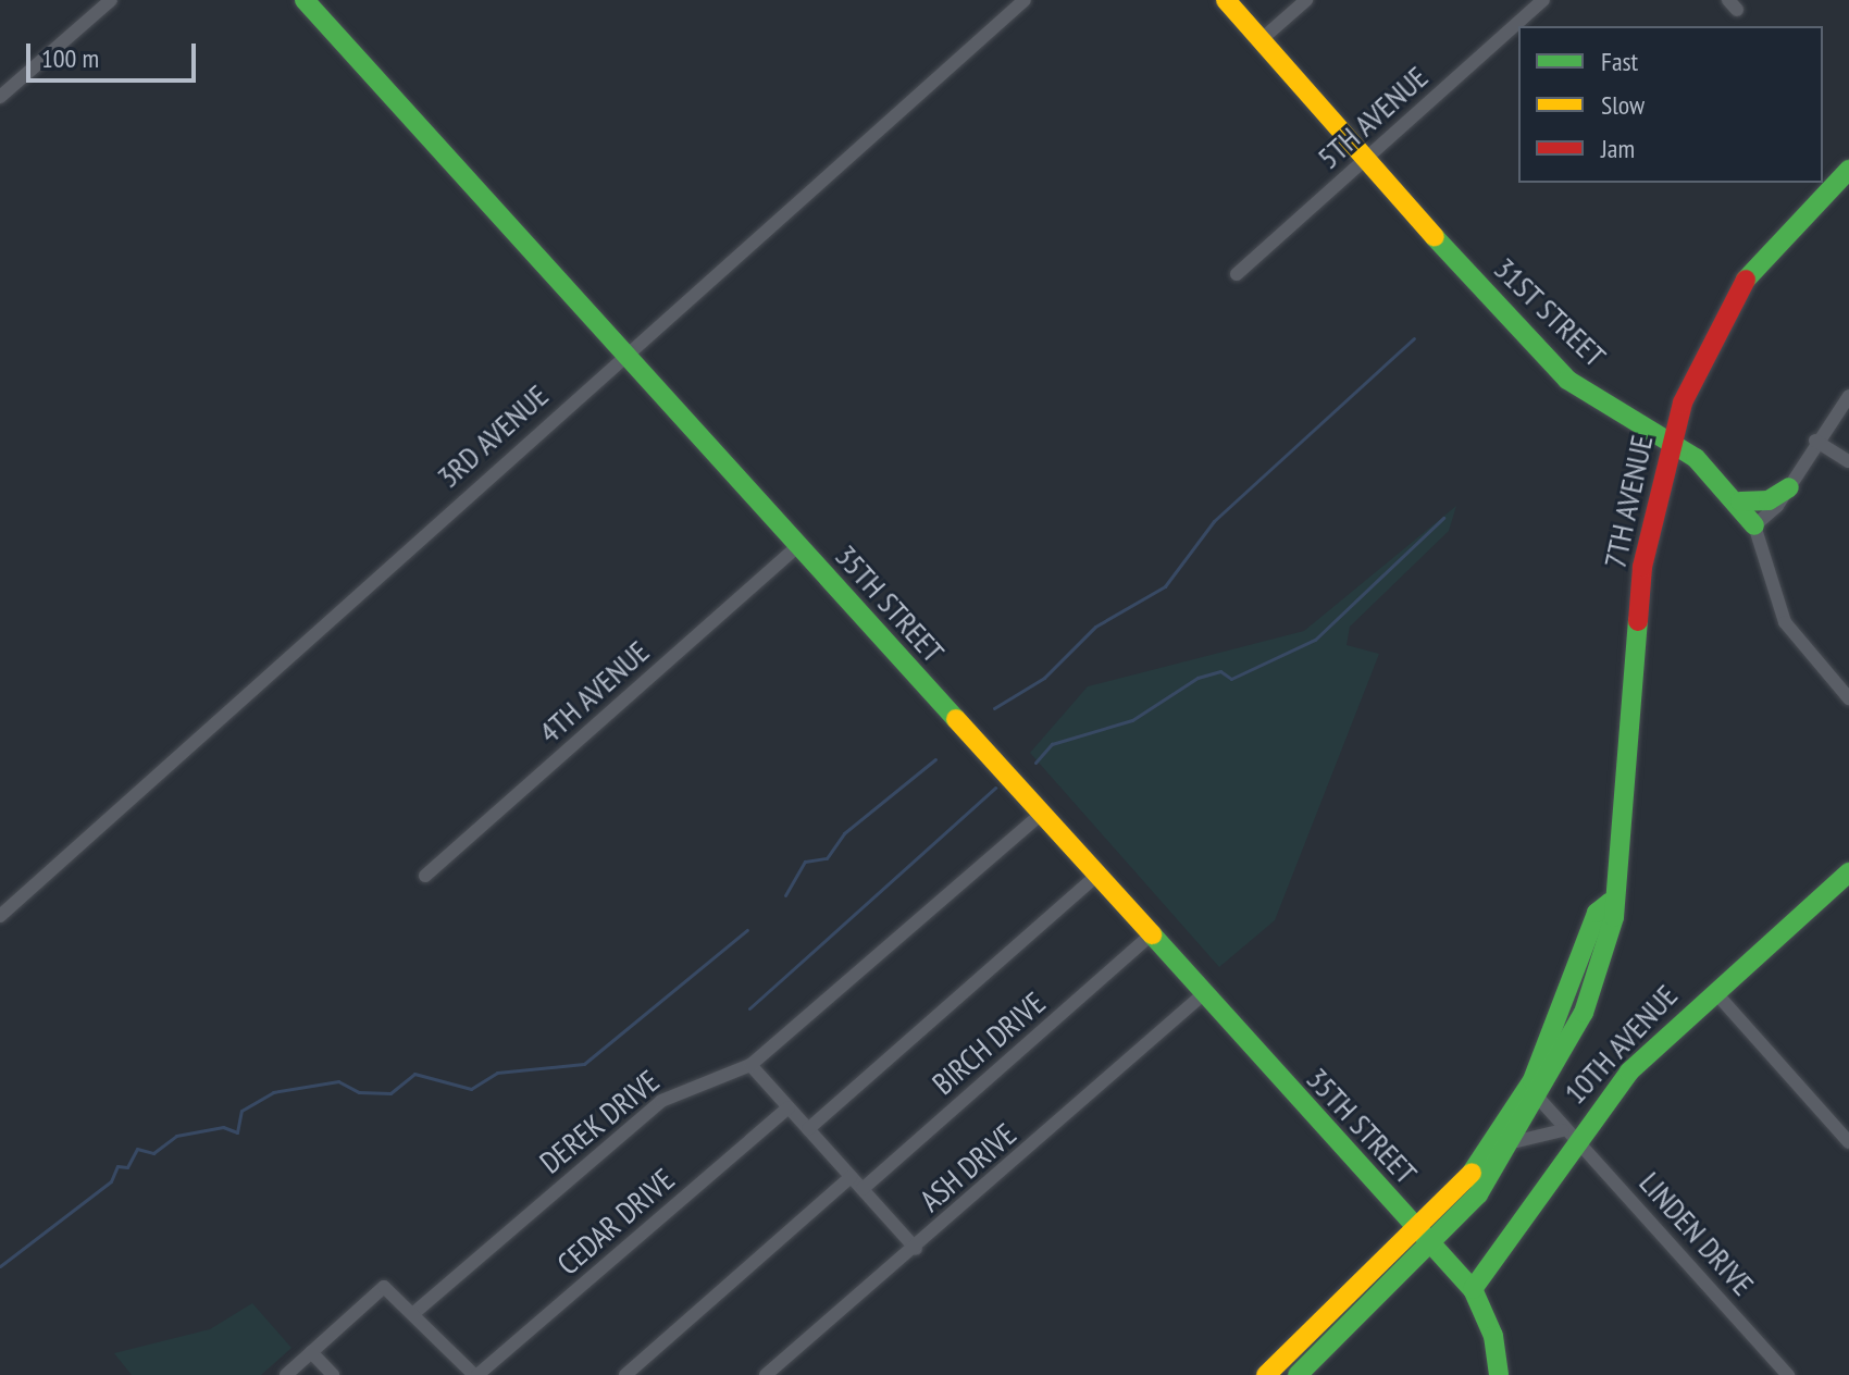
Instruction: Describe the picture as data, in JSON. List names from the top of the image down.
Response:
{
  "streets": {
    "street": [
      "5TH AVENUE",
      "31ST STREET",
      "3RD AVENUE",
      "7TH AVENUE",
      "35TH STREET",
      "4TH AVENUE",
      "BIRCH DRIVE",
      "10TH AVENUE",
      "DEREK DRIVE",
      "ASH DRIVE",
      "CEDAR DRIVE",
      "LINDEN DRIVE"
    ]
  },
  "crossings": [
    ["5TH AVENUE", "31ST STREET"],
    ["31ST STREET", "7TH AVENUE"],
    ["3RD AVENUE", "35TH STREET"],
    ["7TH AVENUE", "35TH STREET"],
    ["7TH AVENUE", "LINDEN DRIVE"],
    ["35TH STREET", "4TH AVENUE"],
    ["35TH STREET", "BIRCH DRIVE"],
    ["35TH STREET", "10TH AVENUE"],
    ["35TH STREET", "DEREK DRIVE"],
    ["35TH STREET", "ASH DRIVE"],
    ["10TH AVENUE", "LINDEN DRIVE"]
  ],
  "legend": ["Fast", "Slow", "Jam"],
  "scale_bar": "100 m"
}
